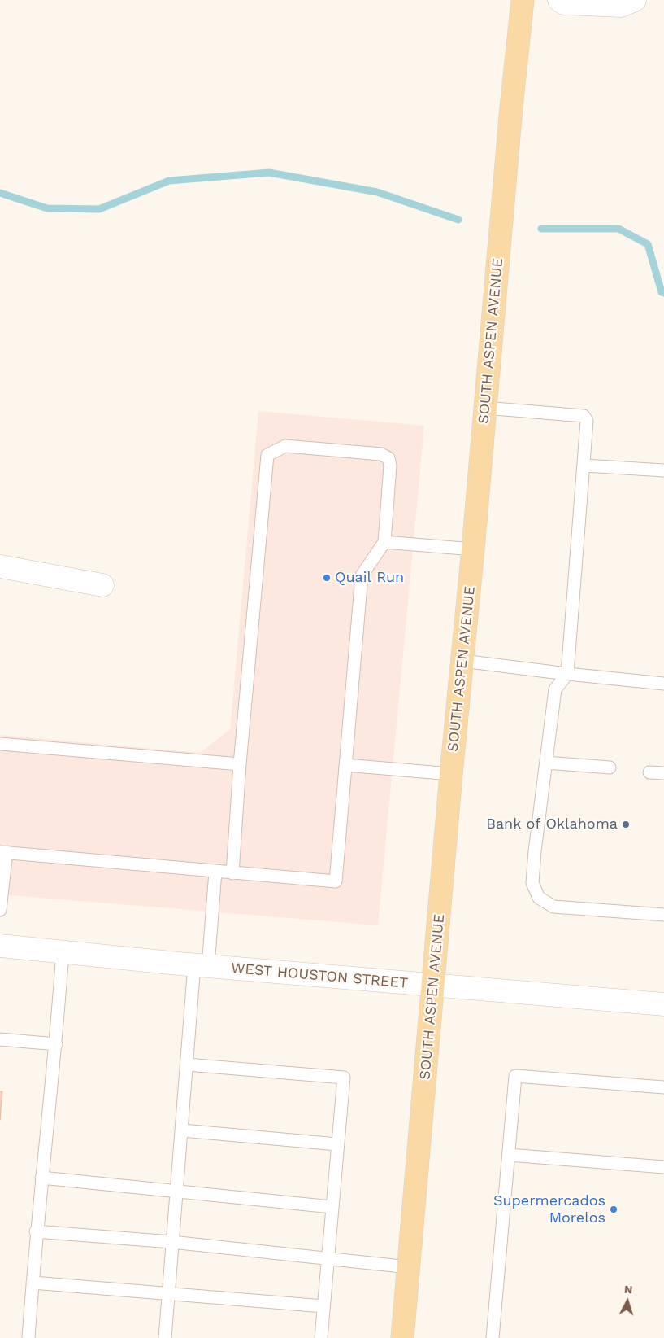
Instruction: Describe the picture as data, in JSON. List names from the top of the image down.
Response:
{
  "streets": {
    "main road": ["SOUTH ASPEN AVENUE", "WEST HOUSTON STREET"]
  },
  "crossings": [
    ["SOUTH ASPEN AVENUE", "WEST HOUSTON STREET"]
  ],
  "places": ["Quail Run", "Bank of Oklahoma", "Supermercados Morelos"],
  "north": "top"
}
